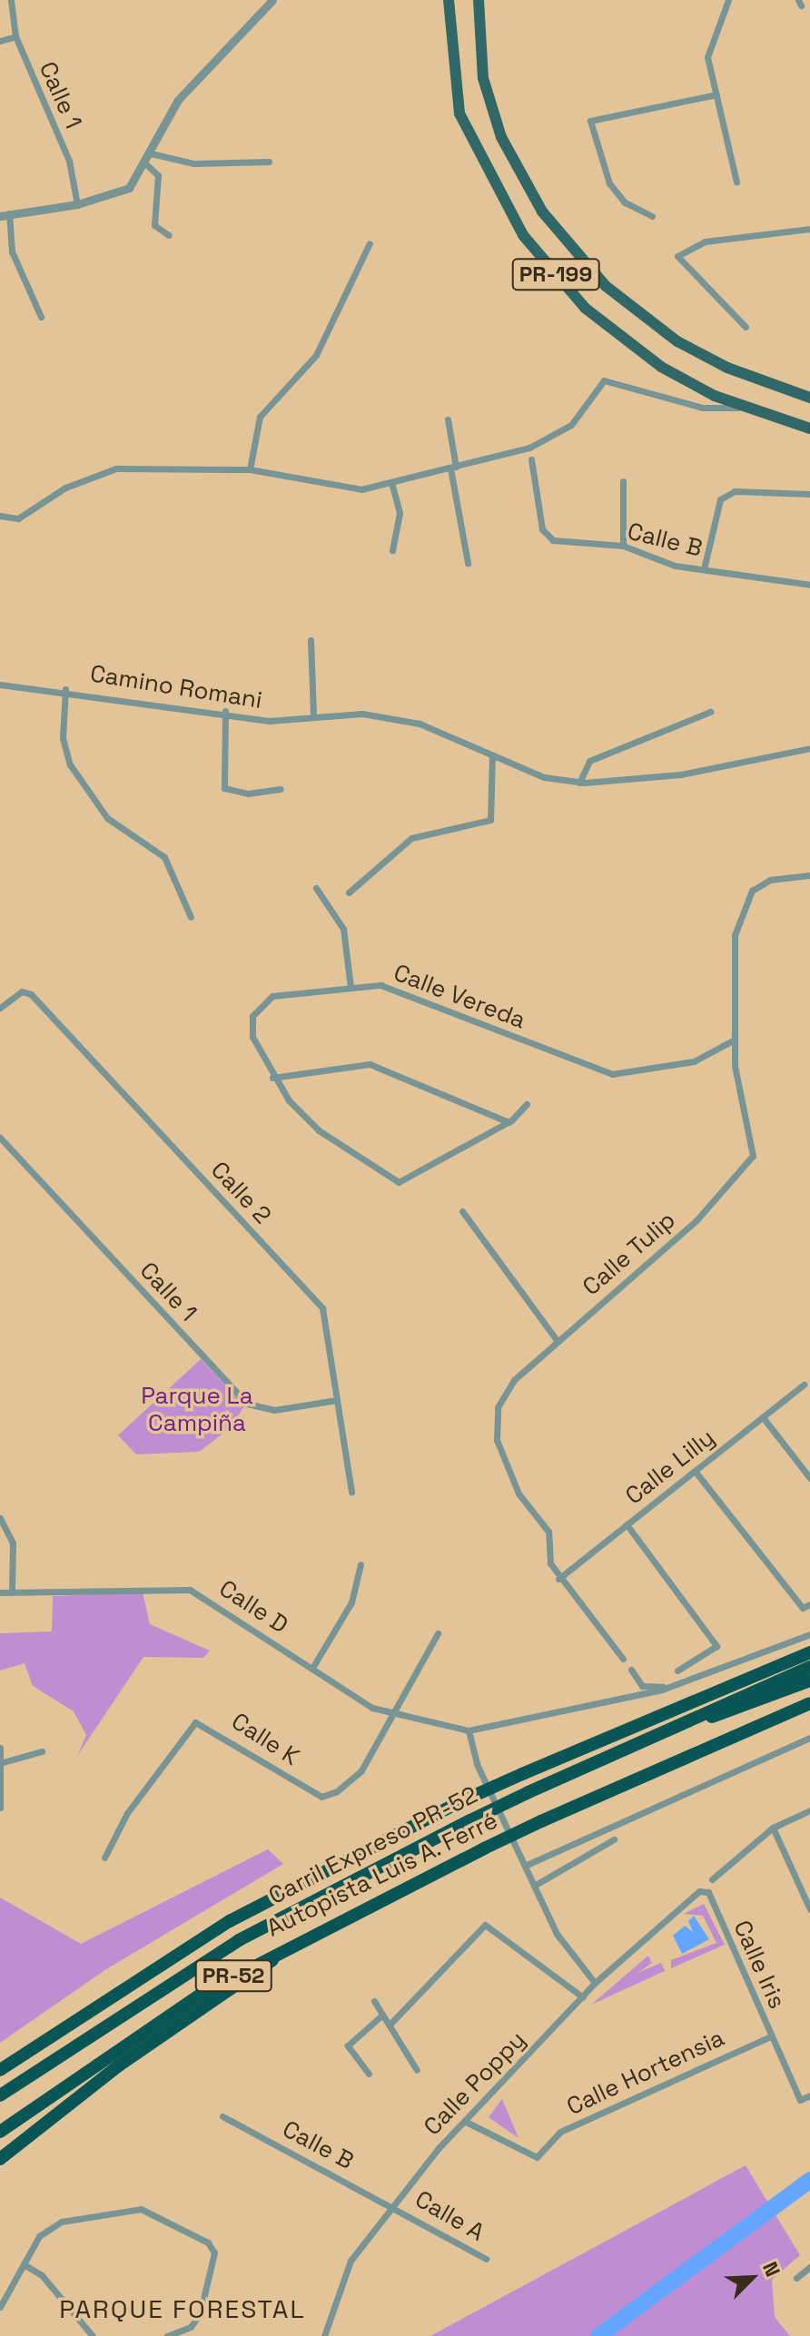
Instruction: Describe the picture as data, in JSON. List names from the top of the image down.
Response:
{
  "streets": {
    "highway": ["Carril Expreso PR-52", "Autopista Luis A. Ferré", "PR-52"],
    "main road": ["PR-199"],
    "street": [
      "Calle 1",
      "Calle B",
      "Camino Romani",
      "Calle Vereda",
      "Calle 2",
      "Calle Tulip",
      "Calle Lilly",
      "Calle D",
      "Calle K",
      "Calle Iris",
      "Calle Hortensia",
      "Calle Poppy",
      "Calle A"
    ]
  },
  "crossings": [
    ["Calle 1", "Calle 2"],
    ["Calle B", "Calle Poppy"],
    ["Calle B", "Calle A"],
    ["Calle Vereda", "Calle Tulip"],
    ["Calle Tulip", "Calle Lilly"],
    ["Calle D", "Calle K"],
    ["Calle Iris", "Calle Hortensia"],
    ["Calle Iris", "Calle Poppy"],
    ["Calle Hortensia", "Calle Poppy"],
    ["Calle Poppy", "Calle A"]
  ],
  "districts": ["PARQUE FORESTAL"],
  "parks": ["Parque La Campiña"],
  "north": "top right"
}
